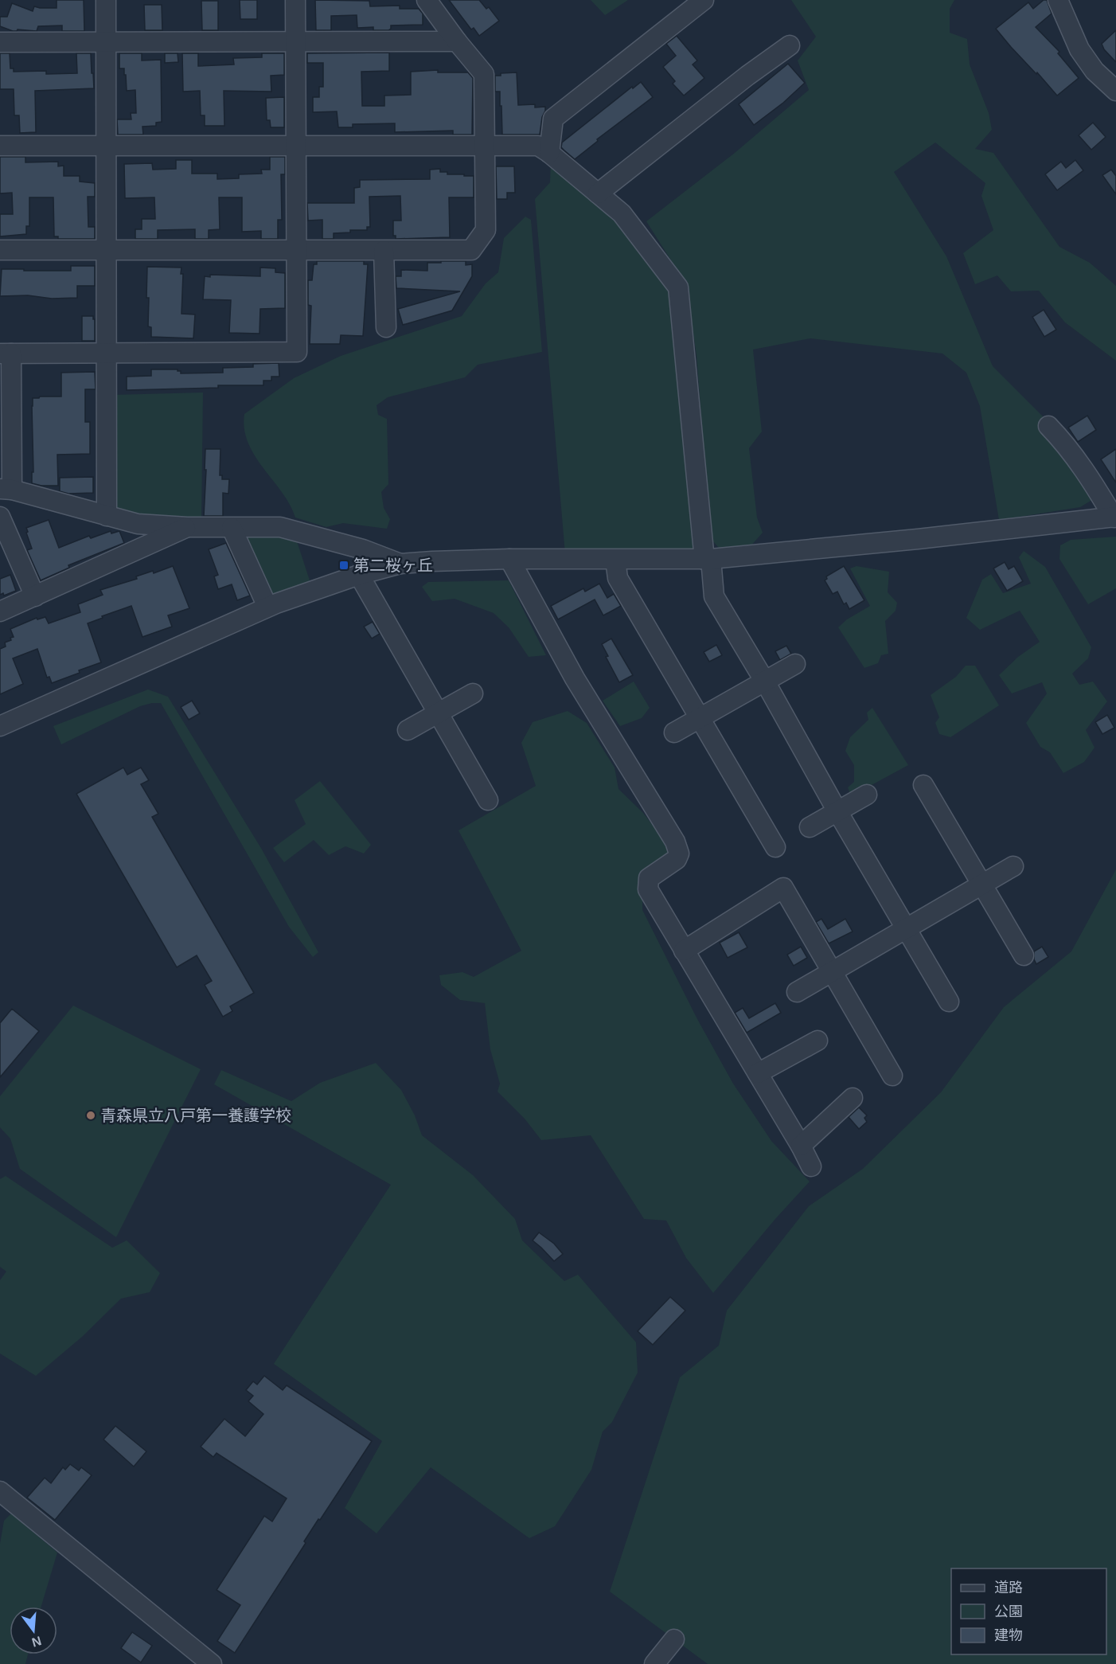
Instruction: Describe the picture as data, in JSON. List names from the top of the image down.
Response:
{
  "places": {
    "transit": ["第二桜ヶ丘"],
    "other": ["青森県立八戸第一養護学校"]
  },
  "legend": ["道路", "公園", "建物"],
  "north": "bottom"
}
